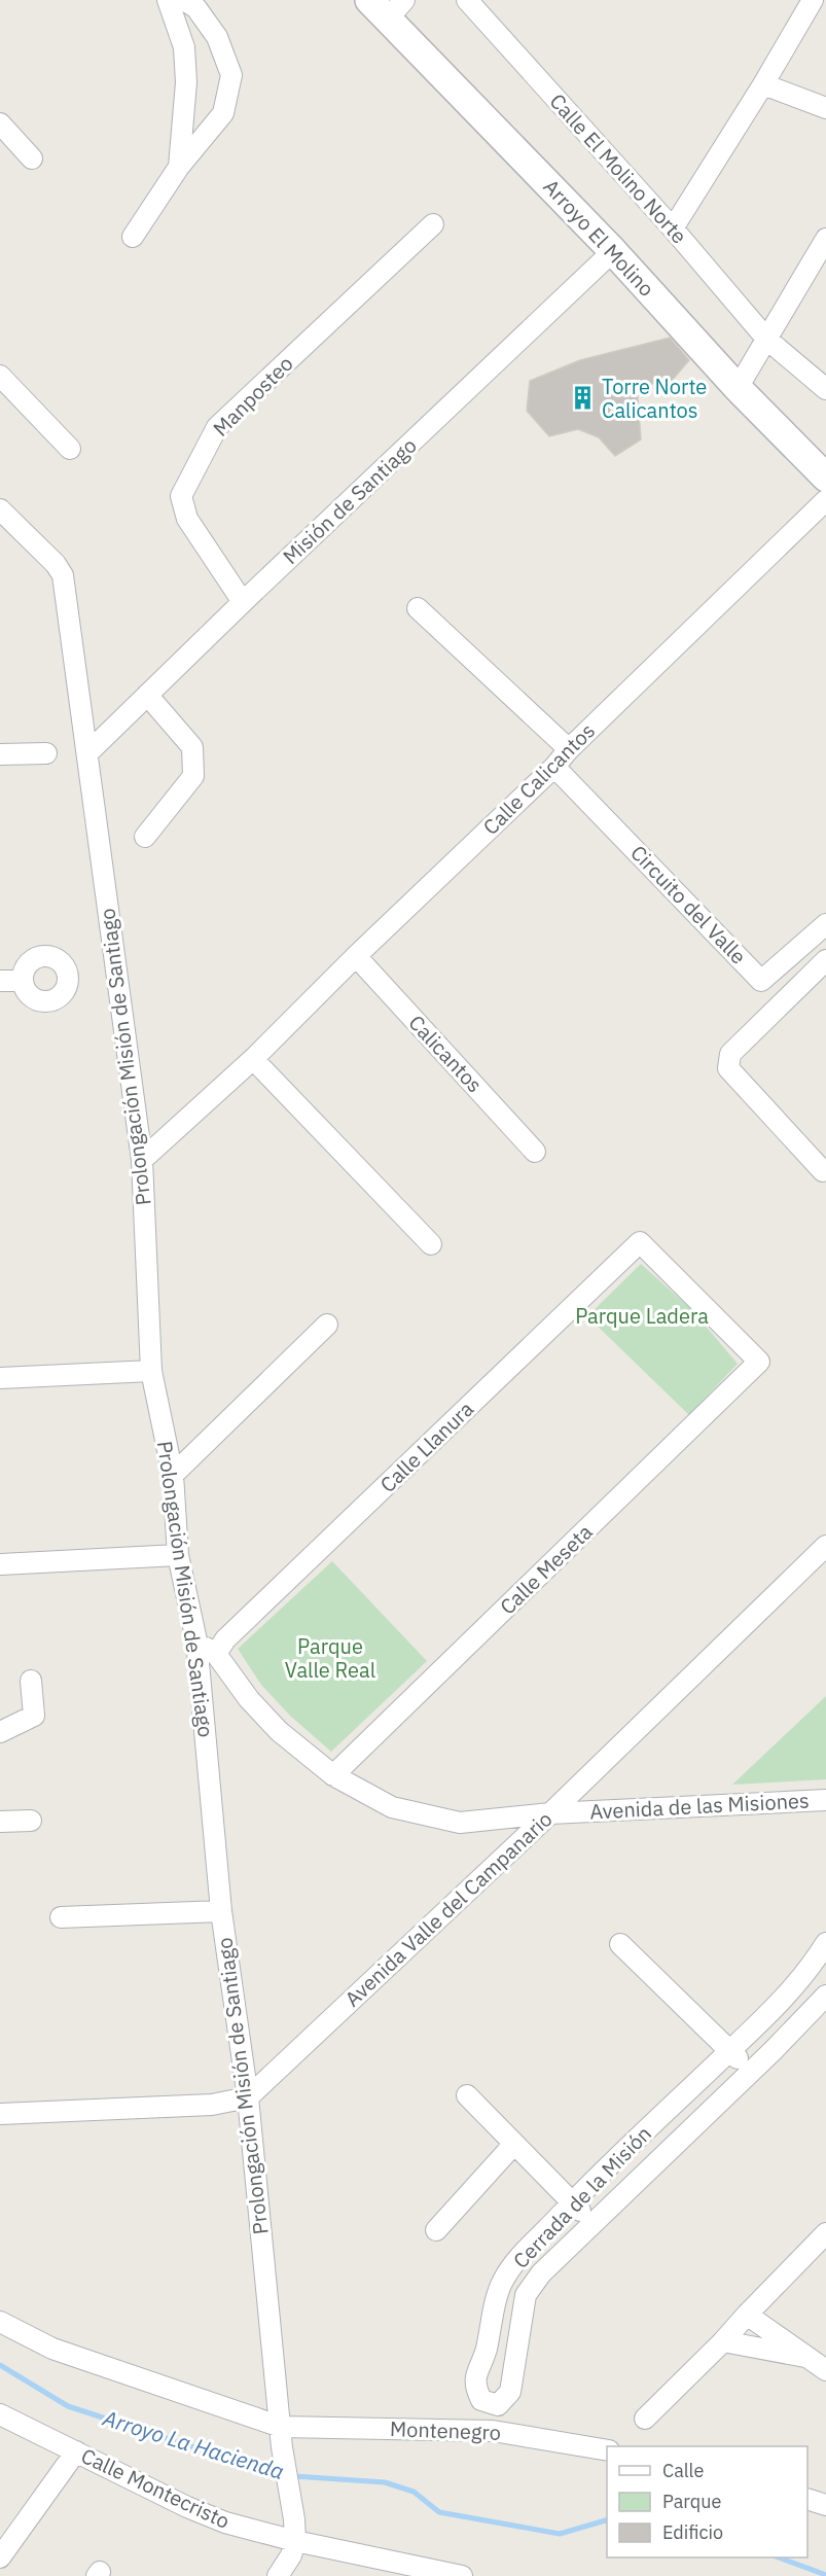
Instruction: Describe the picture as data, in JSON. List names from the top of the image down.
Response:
{
  "streets": {
    "street": [
      "Calle El Molino Norte",
      "Arroyo El Molino",
      "Manposteo",
      "Misión de Santiago",
      "Calle Calicantos",
      "Circuito del Valle",
      "Calicantos",
      "Prolongación Misión de Santiago",
      "Calle Llanura",
      "Calle Meseta",
      "Avenida de las Misiones",
      "Avenida Valle del Campanario",
      "Cerrada de la Misión",
      "Montenegro",
      "Calle Montecristo"
    ]
  },
  "crossings": [
    ["Arroyo El Molino", "Misión de Santiago"],
    ["Manposteo", "Misión de Santiago"],
    ["Misión de Santiago", "Prolongación Misión de Santiago"],
    ["Calle Calicantos", "Circuito del Valle"],
    ["Calle Calicantos", "Calicantos"],
    ["Calle Calicantos", "Prolongación Misión de Santiago"],
    ["Prolongación Misión de Santiago", "Avenida de las Misiones"],
    ["Prolongación Misión de Santiago", "Avenida Valle del Campanario"],
    ["Prolongación Misión de Santiago", "Montenegro"],
    ["Prolongación Misión de Santiago", "Calle Montecristo"],
    ["Calle Llanura", "Calle Meseta"],
    ["Calle Llanura", "Avenida de las Misiones"],
    ["Calle Meseta", "Avenida de las Misiones"],
    ["Avenida de las Misiones", "Avenida Valle del Campanario"]
  ],
  "water": ["Arroyo La Hacienda"],
  "parks": ["Parque Ladera", "Parque Valle Real"],
  "places": {
    "building": ["Torre Norte Calicantos"]
  },
  "legend": ["Calle", "Parque", "Edificio"]
}
